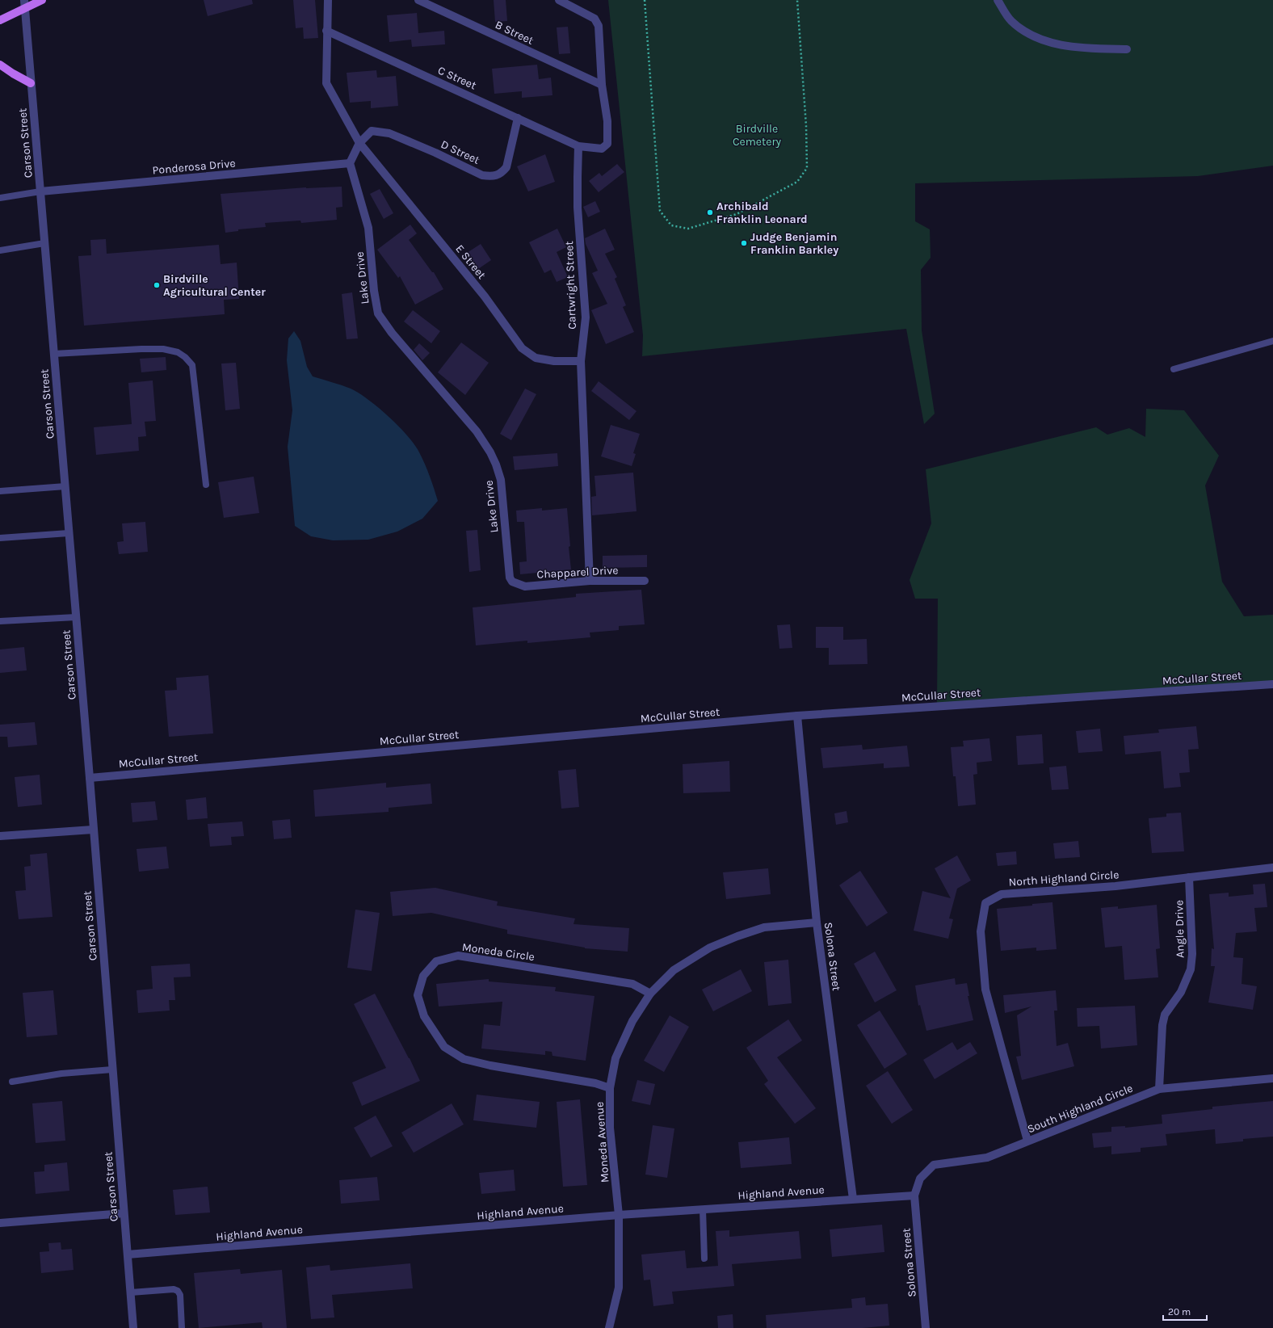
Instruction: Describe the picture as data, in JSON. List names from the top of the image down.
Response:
{
  "streets": {
    "street": [
      "B Street",
      "C Street",
      "Carson Street",
      "D Street",
      "Ponderosa Drive",
      "E Street",
      "Lake Drive",
      "Cartwright Street",
      "Chapparel Drive",
      "McCullar Street",
      "North Highland Circle",
      "Angle Drive",
      "Moneda Circle",
      "Solona Street",
      "South Highland Circle",
      "Moneda Avenue",
      "Highland Avenue"
    ]
  },
  "crossings": [
    ["C Street", "D Street"],
    ["C Street", "Cartwright Street"],
    ["Carson Street", "Ponderosa Drive"],
    ["Carson Street", "McCullar Street"],
    ["Carson Street", "Highland Avenue"],
    ["D Street", "E Street"],
    ["Ponderosa Drive", "Lake Drive"],
    ["E Street", "Cartwright Street"],
    ["Lake Drive", "Chapparel Drive"],
    ["Cartwright Street", "Chapparel Drive"],
    ["McCullar Street", "Solona Street"],
    ["North Highland Circle", "Angle Drive"],
    ["North Highland Circle", "South Highland Circle"],
    ["Angle Drive", "South Highland Circle"],
    ["Moneda Circle", "Moneda Avenue"],
    ["Solona Street", "South Highland Circle"],
    ["Solona Street", "Moneda Avenue"],
    ["Solona Street", "Highland Avenue"],
    ["South Highland Circle", "Highland Avenue"],
    ["Moneda Avenue", "Highland Avenue"]
  ],
  "parks": ["Birdville Cemetery"],
  "places": ["Archibald Franklin Leonard", "Judge Benjamin Franklin Barkley", "Birdville Agricultural Center"],
  "scale_bar": "20 m"
}
